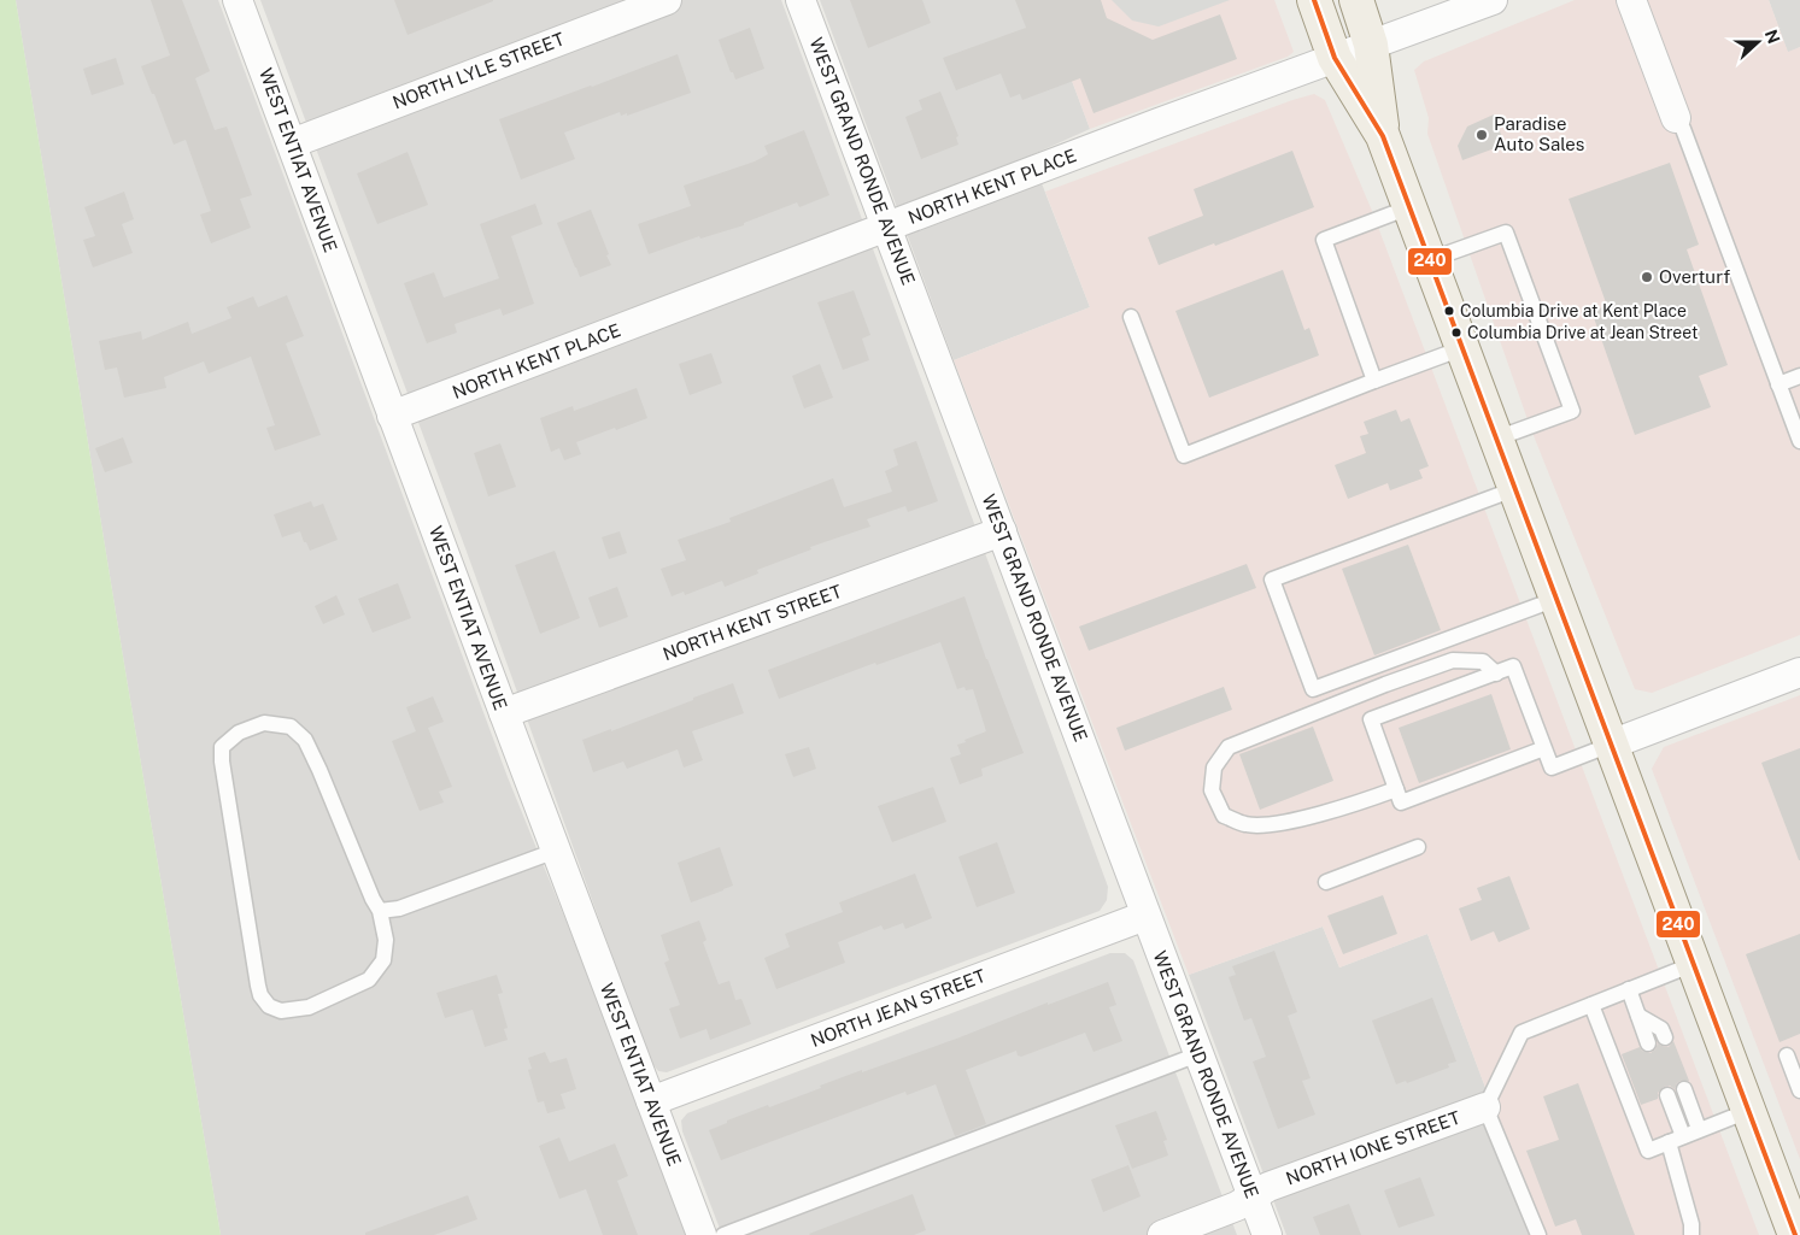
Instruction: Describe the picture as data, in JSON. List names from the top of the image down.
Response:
{
  "streets": {
    "street": [
      "NORTH LYLE STREET",
      "WEST ENTIAT AVENUE",
      "WEST GRAND RONDE AVENUE",
      "NORTH KENT PLACE",
      "NORTH KENT STREET",
      "NORTH JEAN STREET",
      "NORTH IONE STREET"
    ]
  },
  "crossings": [
    ["NORTH LYLE STREET", "WEST ENTIAT AVENUE"],
    ["WEST ENTIAT AVENUE", "NORTH KENT PLACE"],
    ["WEST ENTIAT AVENUE", "NORTH KENT STREET"],
    ["WEST ENTIAT AVENUE", "NORTH JEAN STREET"],
    ["WEST GRAND RONDE AVENUE", "NORTH KENT PLACE"],
    ["WEST GRAND RONDE AVENUE", "NORTH KENT STREET"],
    ["WEST GRAND RONDE AVENUE", "NORTH JEAN STREET"],
    ["WEST GRAND RONDE AVENUE", "NORTH IONE STREET"]
  ],
  "places": [
    "Paradise Auto Sales",
    "Overturf",
    "Columbia Drive at Kent Place",
    "Columbia Drive at Jean Street"
  ],
  "lines": ["transit line 240"],
  "north": "right"
}
